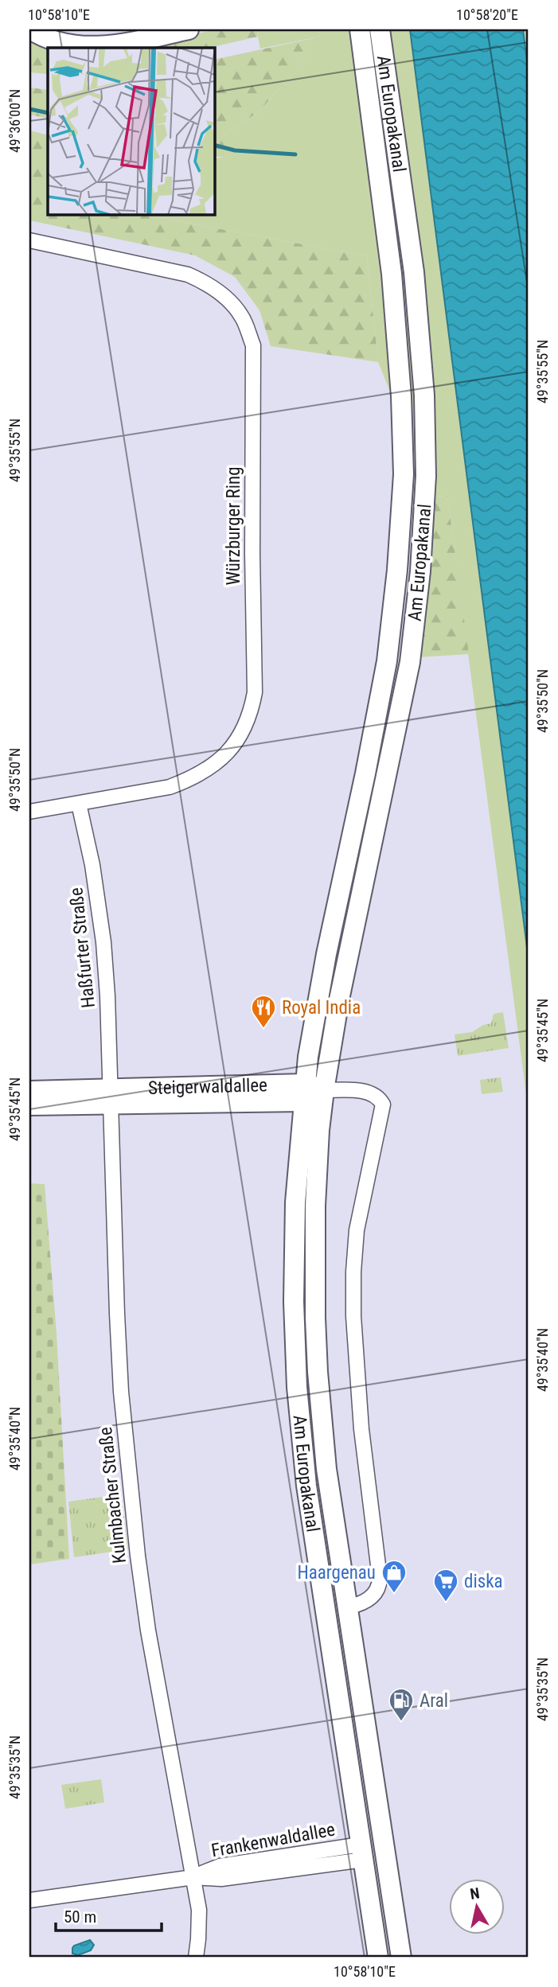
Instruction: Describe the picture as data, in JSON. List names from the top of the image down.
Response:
{
  "streets": {
    "main road": ["Am Europakanal", "Steigerwaldallee"],
    "street": [
      "Würzburger Ring",
      "Haßfurter Straße",
      "Kulmbacher Straße",
      "Frankenwaldallee"
    ]
  },
  "crossings": [
    ["Am Europakanal", "Steigerwaldallee"],
    ["Am Europakanal", "Frankenwaldallee"],
    ["Würzburger Ring", "Haßfurter Straße"],
    ["Haßfurter Straße", "Steigerwaldallee"],
    ["Haßfurter Straße", "Kulmbacher Straße"],
    ["Steigerwaldallee", "Kulmbacher Straße"],
    ["Kulmbacher Straße", "Frankenwaldallee"]
  ],
  "places": {
    "restaurant": ["Royal India"],
    "shop": ["Haargenau"],
    "supermarket": ["diska"],
    "fuel station": ["Aral"]
  },
  "scale_bar": "50 m",
  "north": "top",
  "coordinates": [
    "10°58'10\"E",
    "10°58'20\"E",
    "49°36'00\"N",
    "49°35'55\"N",
    "49°35'50\"N",
    "49°35'45\"N",
    "49°35'40\"N",
    "49°35'35\"N"
  ]
}
